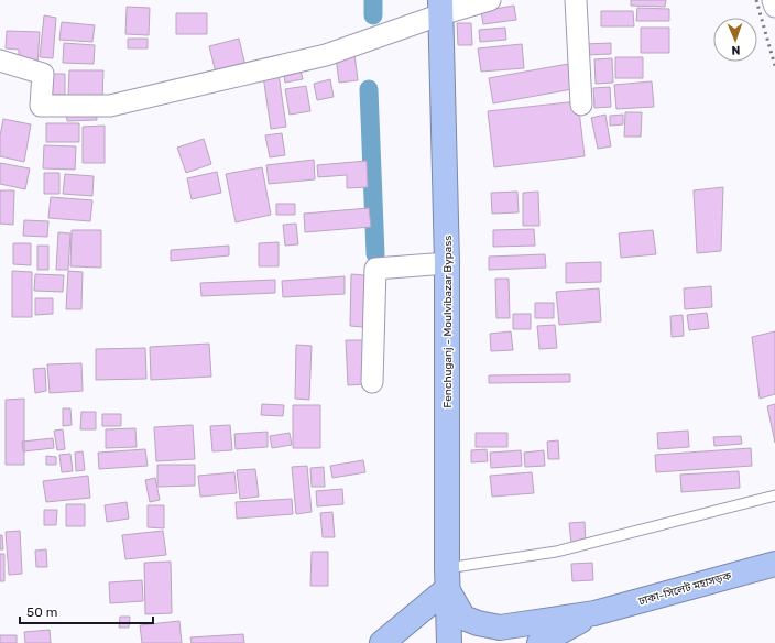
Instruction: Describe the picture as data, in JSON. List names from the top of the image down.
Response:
{
  "streets": {
    "highway": ["Fenchuganj - Moulvibazar Bypass", "ঢাকা-সিলেট মহাসড়ক"]
  },
  "crossings": [
    ["Fenchuganj - Moulvibazar Bypass", "ঢাকা-সিলেট মহাসড়ক"]
  ],
  "scale_bar": "50 m",
  "north": "bottom"
}
